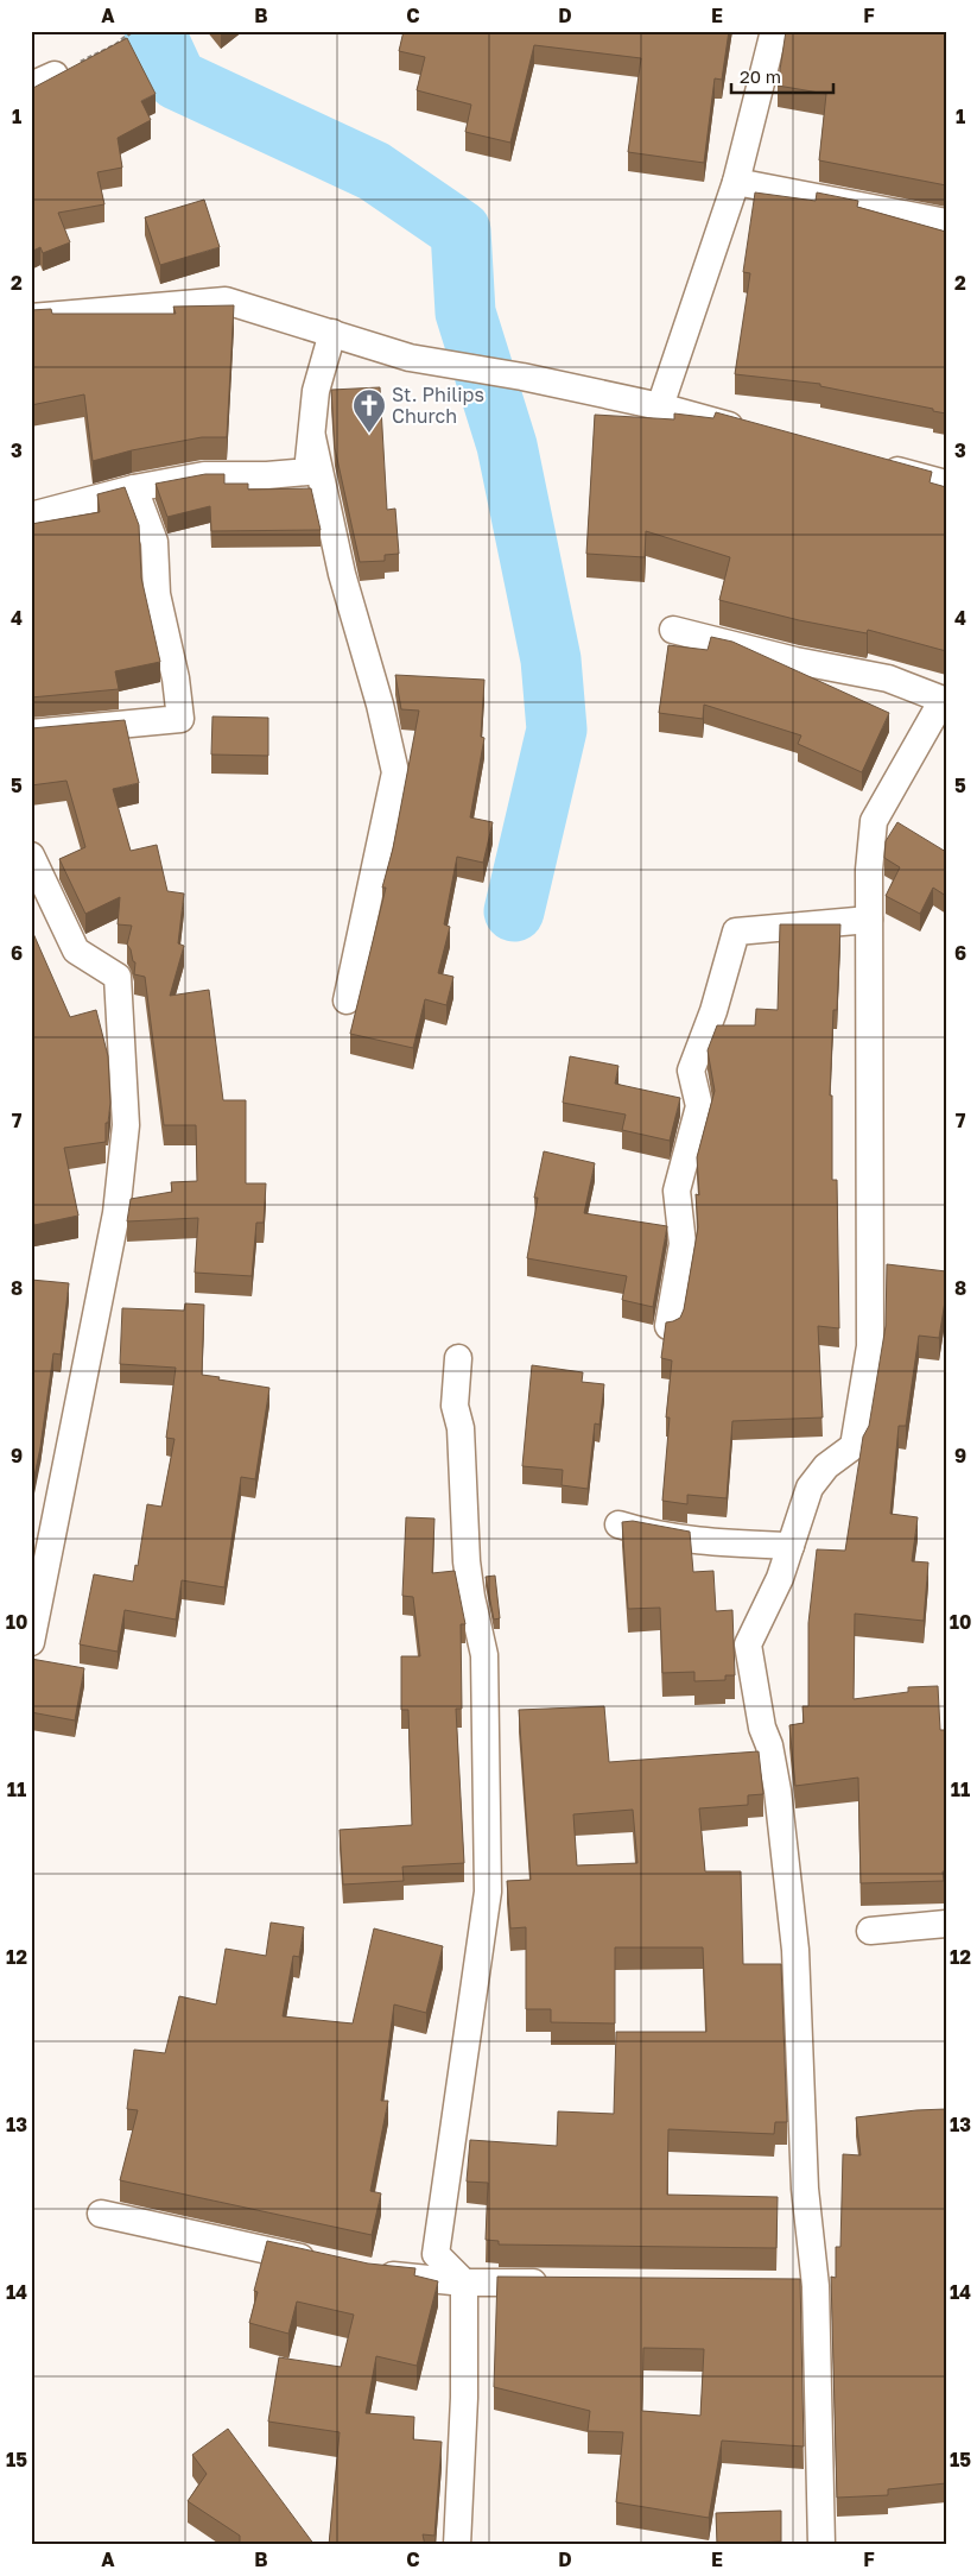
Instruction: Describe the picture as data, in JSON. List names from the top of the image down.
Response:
{
  "places": {
    "church": ["St. Philips Church"]
  },
  "scale_bar": "20 m",
  "grid": {
    "columns": [
      "A",
      "B",
      "C",
      "D",
      "E",
      "F"
    ],
    "rows": [
      "1",
      "2",
      "3",
      "4",
      "5",
      "6",
      "7",
      "8",
      "9",
      "10",
      "11",
      "12",
      "13",
      "14",
      "15"
    ]
  }
}
